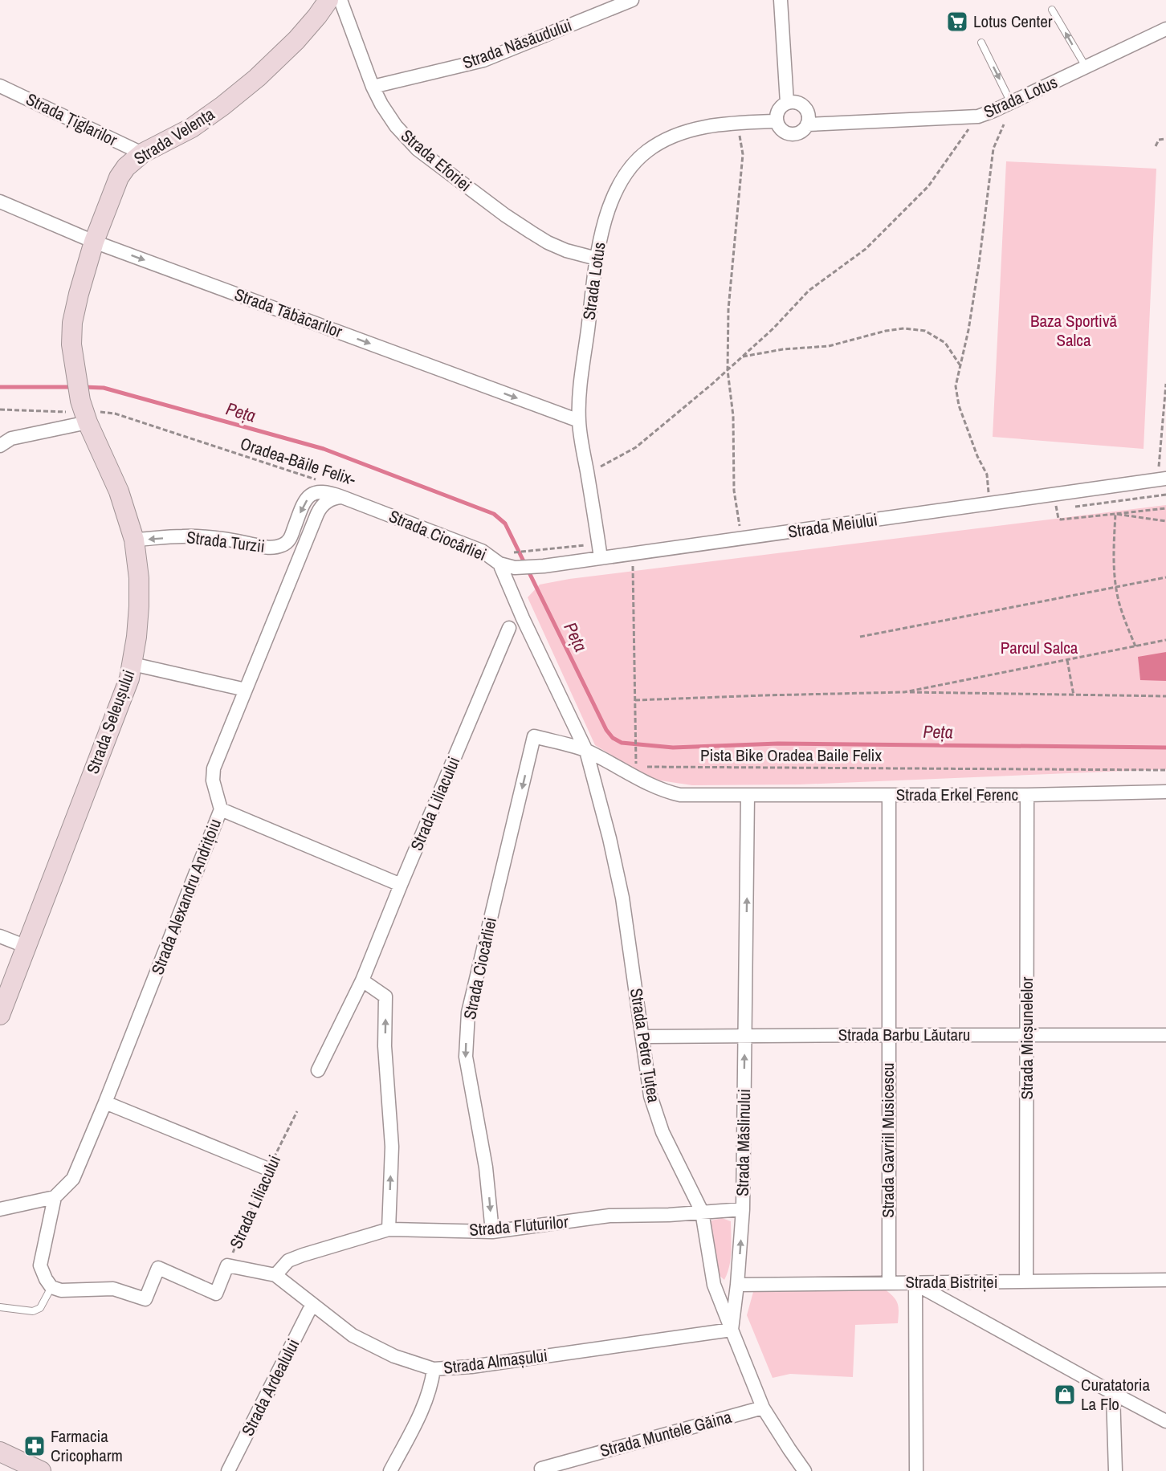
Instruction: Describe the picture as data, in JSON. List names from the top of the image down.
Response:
{
  "streets": {
    "main road": ["Strada Velența", "Strada Seleușului"],
    "street": [
      "Strada Năsăudului",
      "Strada Lotus",
      "Strada Țiglarilor",
      "Strada Eforiei",
      "Strada Tăbăcarilor",
      "Strada Meiului",
      "Strada Ciocârliei",
      "Strada Turzii",
      "Strada Erkel Ferenc",
      "Strada Liliacului",
      "Strada Alexandru Andrițoiu",
      "Strada Barbu Lăutaru",
      "Strada Micșunelelor",
      "Strada Petre Țuțea",
      "Strada Gavriil Musicescu",
      "Strada Măslinului",
      "Strada Fluturilor",
      "Strada Bistriței",
      "Strada Almașului",
      "Strada Ardealului",
      "Strada Muntele Găina"
    ],
    "path": ["Oradea-Băile Felix-", "Pista Bike Oradea Baile Felix"]
  },
  "crossings": [
    ["Strada Năsăudului", "Strada Eforiei"],
    ["Strada Lotus", "Strada Eforiei"],
    ["Strada Lotus", "Strada Tăbăcarilor"],
    ["Strada Lotus", "Strada Meiului"],
    ["Strada Țiglarilor", "Strada Velența"],
    ["Strada Velența", "Strada Tăbăcarilor"],
    ["Strada Velența", "Strada Seleușului"],
    ["Oradea-Băile Felix-", "Strada Seleușului"],
    ["Strada Meiului", "Strada Ciocârliei"],
    ["Strada Ciocârliei", "Strada Turzii"],
    ["Strada Ciocârliei", "Strada Erkel Ferenc"],
    ["Strada Ciocârliei", "Strada Alexandru Andrițoiu"],
    ["Strada Ciocârliei", "Strada Petre Țuțea"],
    ["Strada Ciocârliei", "Strada Fluturilor"],
    ["Strada Turzii", "Strada Seleușului"],
    ["Strada Turzii", "Strada Alexandru Andrițoiu"],
    ["Strada Erkel Ferenc", "Strada Micșunelelor"],
    ["Strada Erkel Ferenc", "Strada Petre Țuțea"],
    ["Strada Erkel Ferenc", "Strada Gavriil Musicescu"],
    ["Strada Erkel Ferenc", "Strada Măslinului"],
    ["Strada Liliacului", "Strada Almașului"],
    ["Strada Barbu Lăutaru", "Strada Micșunelelor"],
    ["Strada Barbu Lăutaru", "Strada Petre Țuțea"],
    ["Strada Barbu Lăutaru", "Strada Gavriil Musicescu"],
    ["Strada Barbu Lăutaru", "Strada Măslinului"],
    ["Strada Micșunelelor", "Strada Bistriței"],
    ["Strada Petre Țuțea", "Strada Măslinului"],
    ["Strada Petre Țuțea", "Strada Fluturilor"],
    ["Strada Petre Țuțea", "Strada Almașului"],
    ["Strada Gavriil Musicescu", "Strada Bistriței"],
    ["Strada Măslinului", "Strada Fluturilor"],
    ["Strada Măslinului", "Strada Bistriței"],
    ["Strada Măslinului", "Strada Almașului"],
    ["Strada Măslinului", "Strada Muntele Găina"],
    ["Strada Fluturilor", "Strada Almașului"],
    ["Strada Almașului", "Strada Ardealului"]
  ],
  "one_way": ["Strada Tăbăcarilor", "Strada Turzii", "Strada Măslinului"],
  "water": ["Peța"],
  "parks": ["Baza Sportivă Salca", "Parcul Salca"],
  "places": {
    "supermarket": ["Lotus Center"],
    "shop": ["Curatatoria La Flo"],
    "pharmacy": ["Farmacia Cricopharm"]
  }
}
